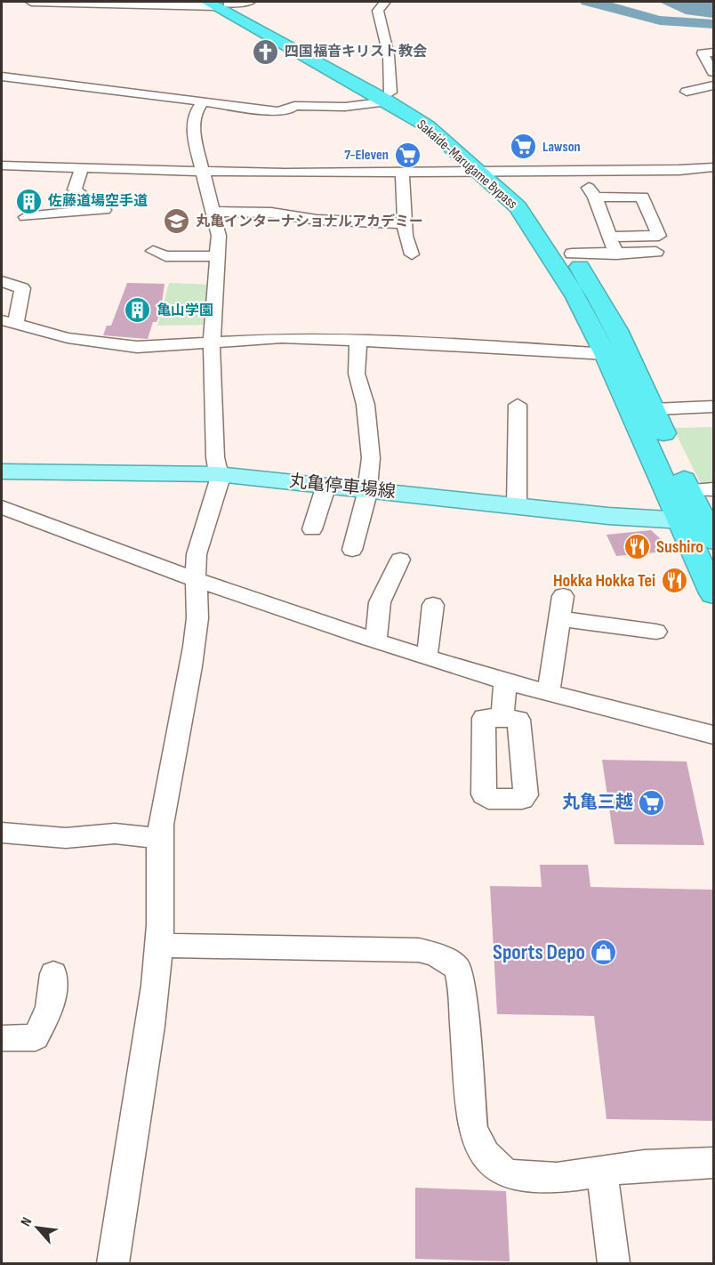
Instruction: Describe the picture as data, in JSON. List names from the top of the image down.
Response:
{
  "streets": {
    "highway": ["Sakaide-Marugame Bypass"],
    "main road": ["丸亀停車場線"]
  },
  "crossings": [
    ["Sakaide-Marugame Bypass", "丸亀停車場線"]
  ],
  "places": {
    "church": ["四国福音キリスト教会"],
    "supermarket": ["Lawson", "7-Eleven", "丸亀三越"],
    "building": ["佐藤道場空手道", "亀山学園"],
    "school or university": ["丸亀インターナショナルアカデミー"],
    "restaurant": ["Sushiro", "Hokka Hokka Tei"],
    "shop": ["Sports Depo"]
  },
  "north": "top left"
}
